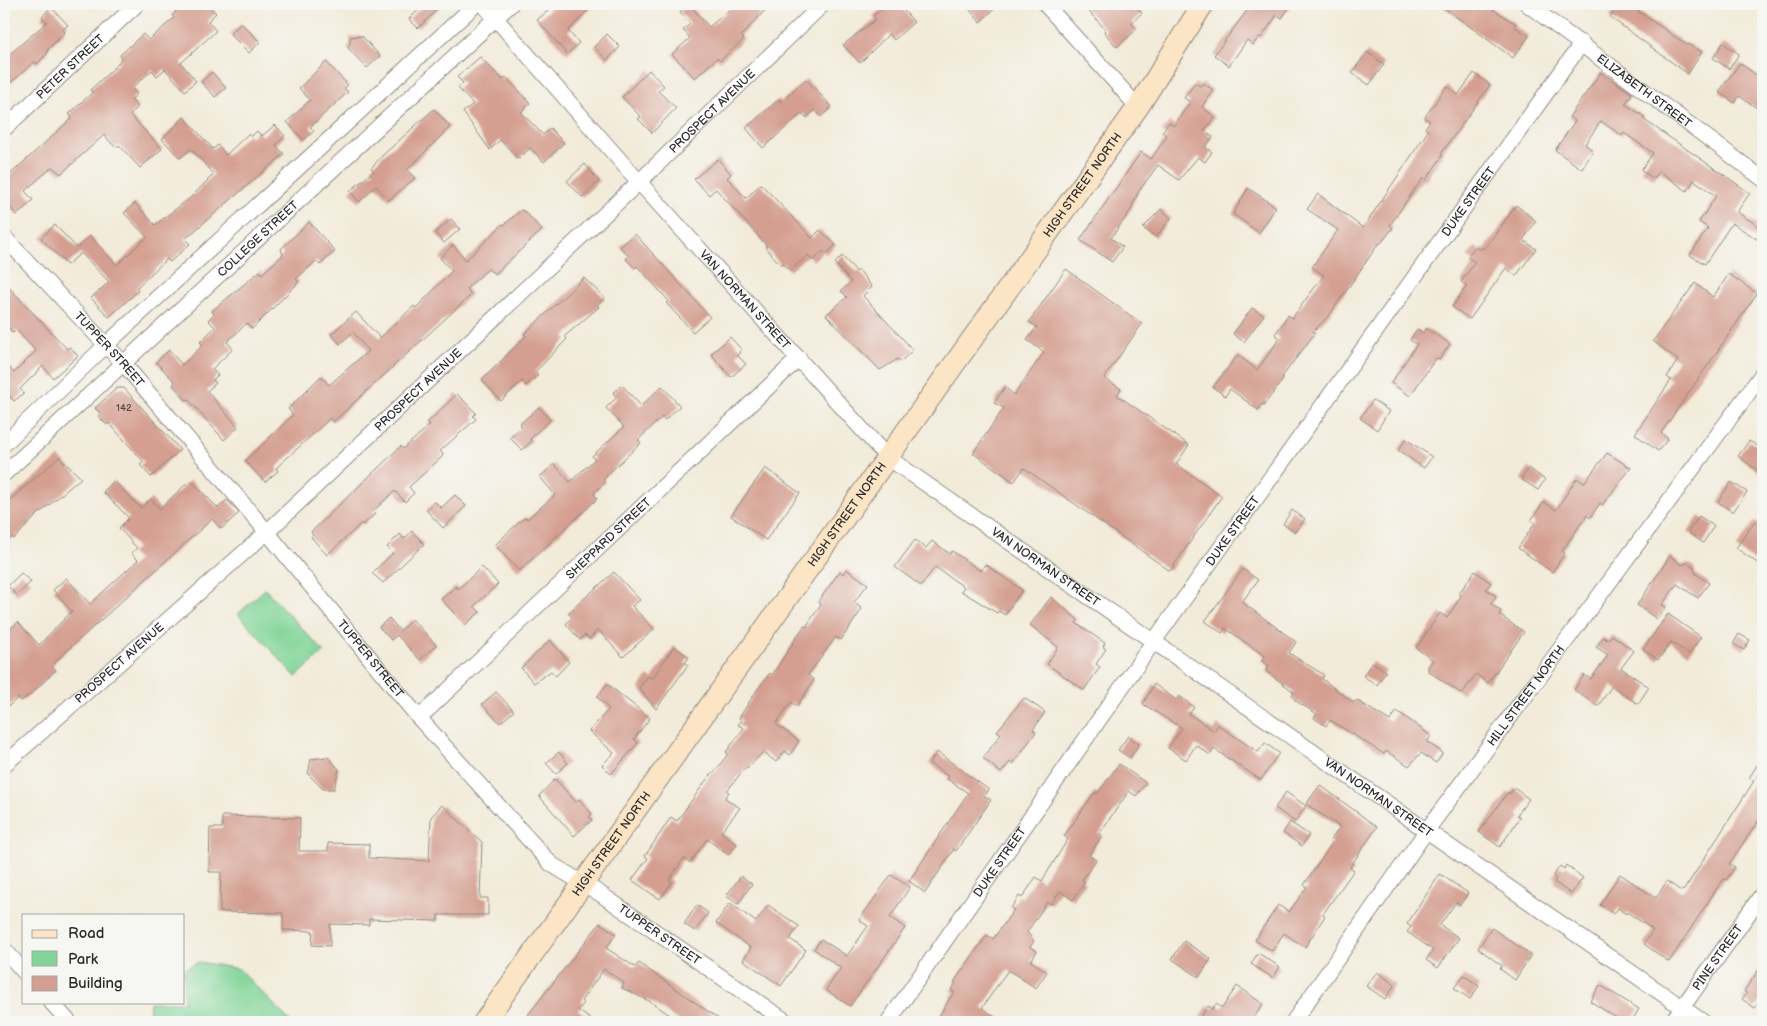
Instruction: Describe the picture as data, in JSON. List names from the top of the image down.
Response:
{
  "streets": {
    "main road": ["HIGH STREET NORTH"],
    "street": [
      "PETER STREET",
      "ELIZABETH STREET",
      "PROSPECT AVENUE",
      "DUKE STREET",
      "COLLEGE STREET",
      "VAN NORMAN STREET",
      "TUPPER STREET",
      "SHEPPARD STREET",
      "HILL STREET NORTH",
      "PINE STREET"
    ]
  },
  "crossings": [
    ["ELIZABETH STREET", "DUKE STREET"],
    ["PROSPECT AVENUE", "VAN NORMAN STREET"],
    ["PROSPECT AVENUE", "TUPPER STREET"],
    ["HIGH STREET NORTH", "VAN NORMAN STREET"],
    ["HIGH STREET NORTH", "TUPPER STREET"],
    ["DUKE STREET", "VAN NORMAN STREET"],
    ["COLLEGE STREET", "VAN NORMAN STREET"],
    ["COLLEGE STREET", "TUPPER STREET"],
    ["VAN NORMAN STREET", "SHEPPARD STREET"],
    ["VAN NORMAN STREET", "HILL STREET NORTH"],
    ["VAN NORMAN STREET", "PINE STREET"],
    ["TUPPER STREET", "SHEPPARD STREET"]
  ],
  "house_numbers": ["142"],
  "legend": ["Road", "Park", "Building"]
}
